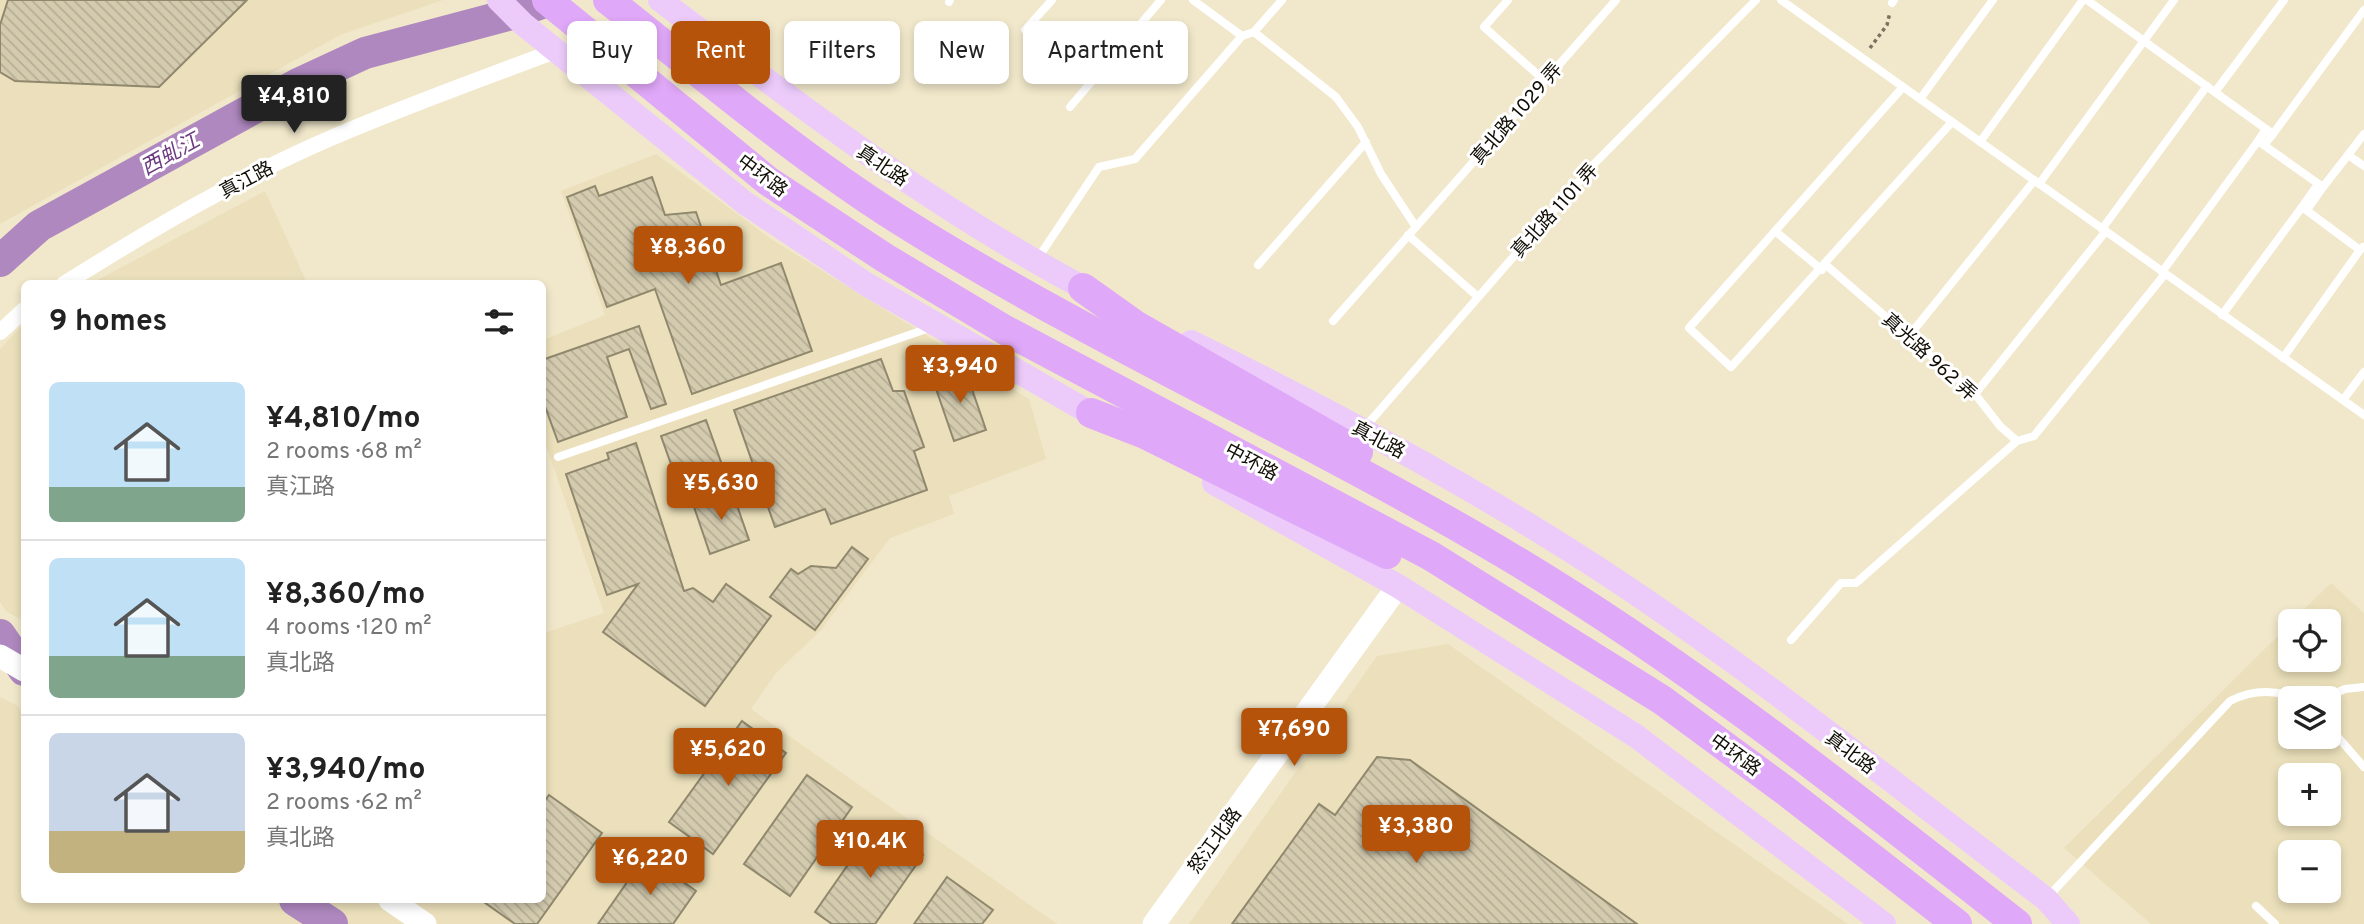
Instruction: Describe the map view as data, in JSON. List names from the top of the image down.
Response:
{
  "streets": {
    "highway": ["中环路"],
    "main road": ["真北路"],
    "street": ["真江路", "怒江北路"],
    "lane": ["真北路 1029 弄", "真北路 1101 弄", "真光路 962 弄"]
  },
  "crossings": [
    ["真北路", "真北路 1101 弄"]
  ],
  "water": ["西虬江"],
  "page": {
    "chip": [
      "Buy",
      "Rent",
      "Filters",
      "New",
      "Apartment"
    ],
    "price": [
      "¥4,810",
      "¥8,360",
      "¥3,940",
      "¥5,630",
      "¥7,690",
      "¥5,620",
      "¥3,380",
      "¥10.4K",
      "¥6,220"
    ],
    "heading": "9 homes",
    "list": [
      {
        "name": "¥4,810/mo",
        "note": "2 rooms · 68 m² · 真江路"
      },
      {
        "name": "¥8,360/mo",
        "note": "4 rooms · 120 m² · 真北路"
      },
      {
        "name": "¥3,940/mo",
        "note": "2 rooms · 62 m² · 真北路"
      }
    ],
    "map_buttons": ["+", "−"]
  }
}
